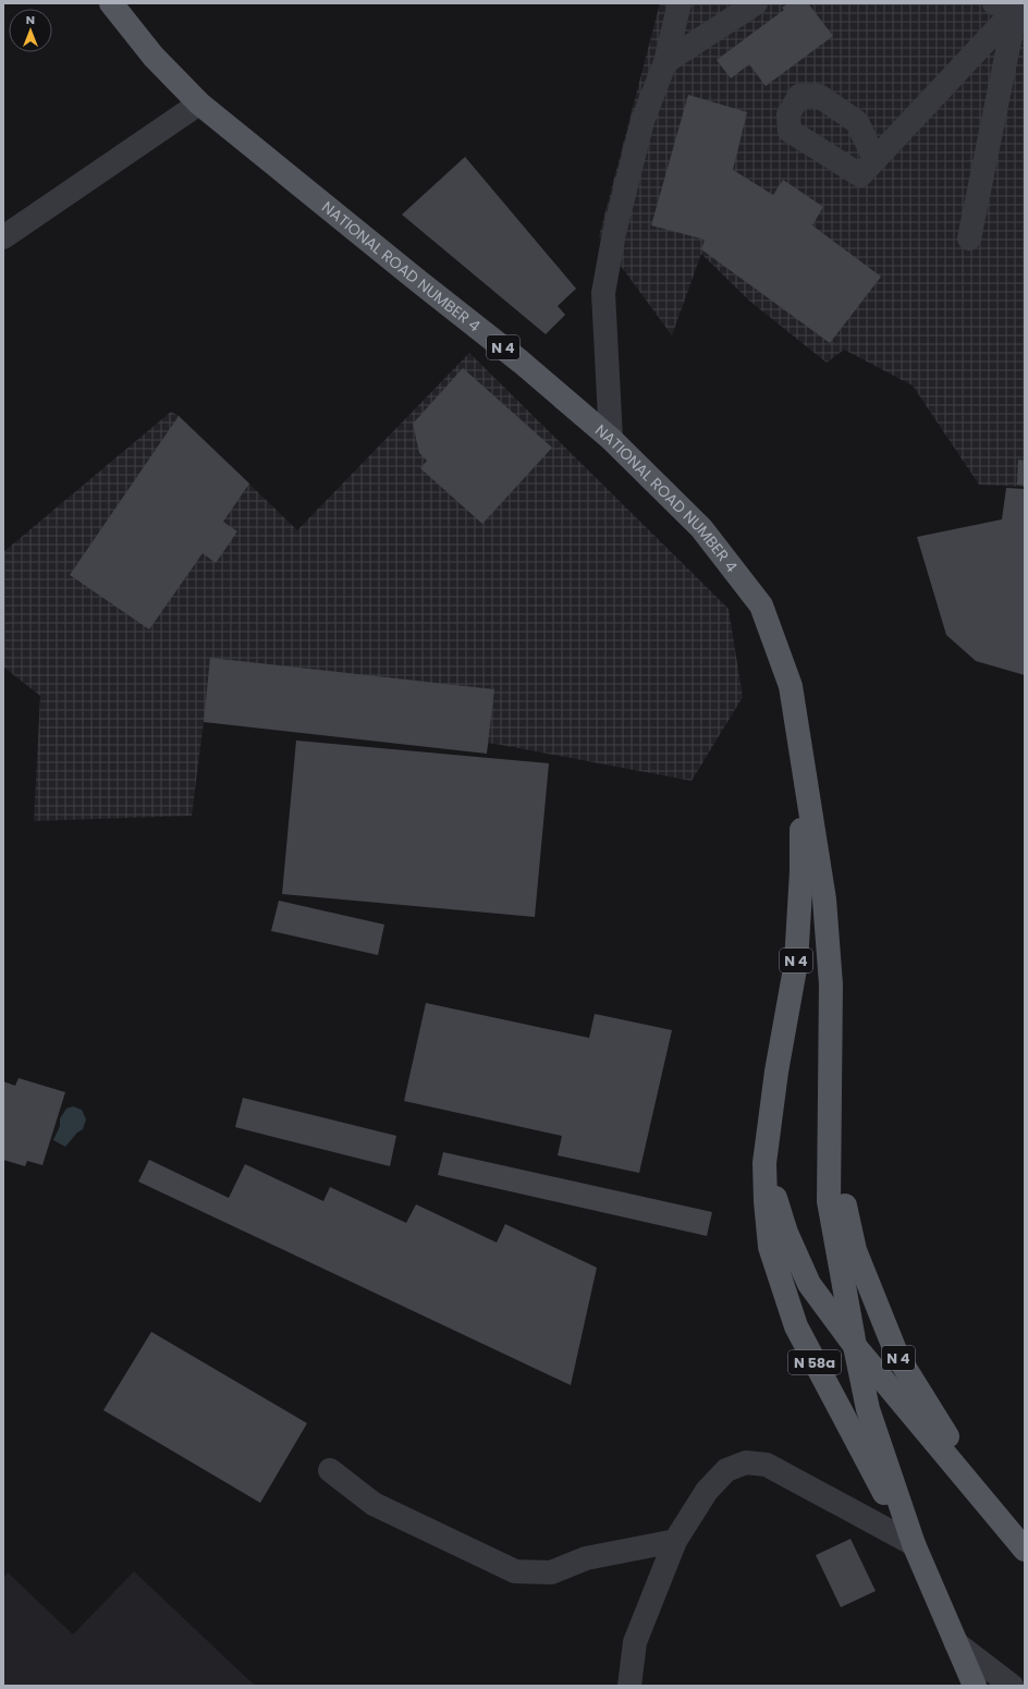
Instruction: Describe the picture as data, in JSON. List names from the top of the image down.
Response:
{
  "streets": {
    "main road": ["NATIONAL ROAD NUMBER 4", "N 4", "N 58a"]
  },
  "crossings": [
    ["NATIONAL ROAD NUMBER 4", "N 4"],
    ["N 4", "N 58a"]
  ],
  "north": "top"
}
